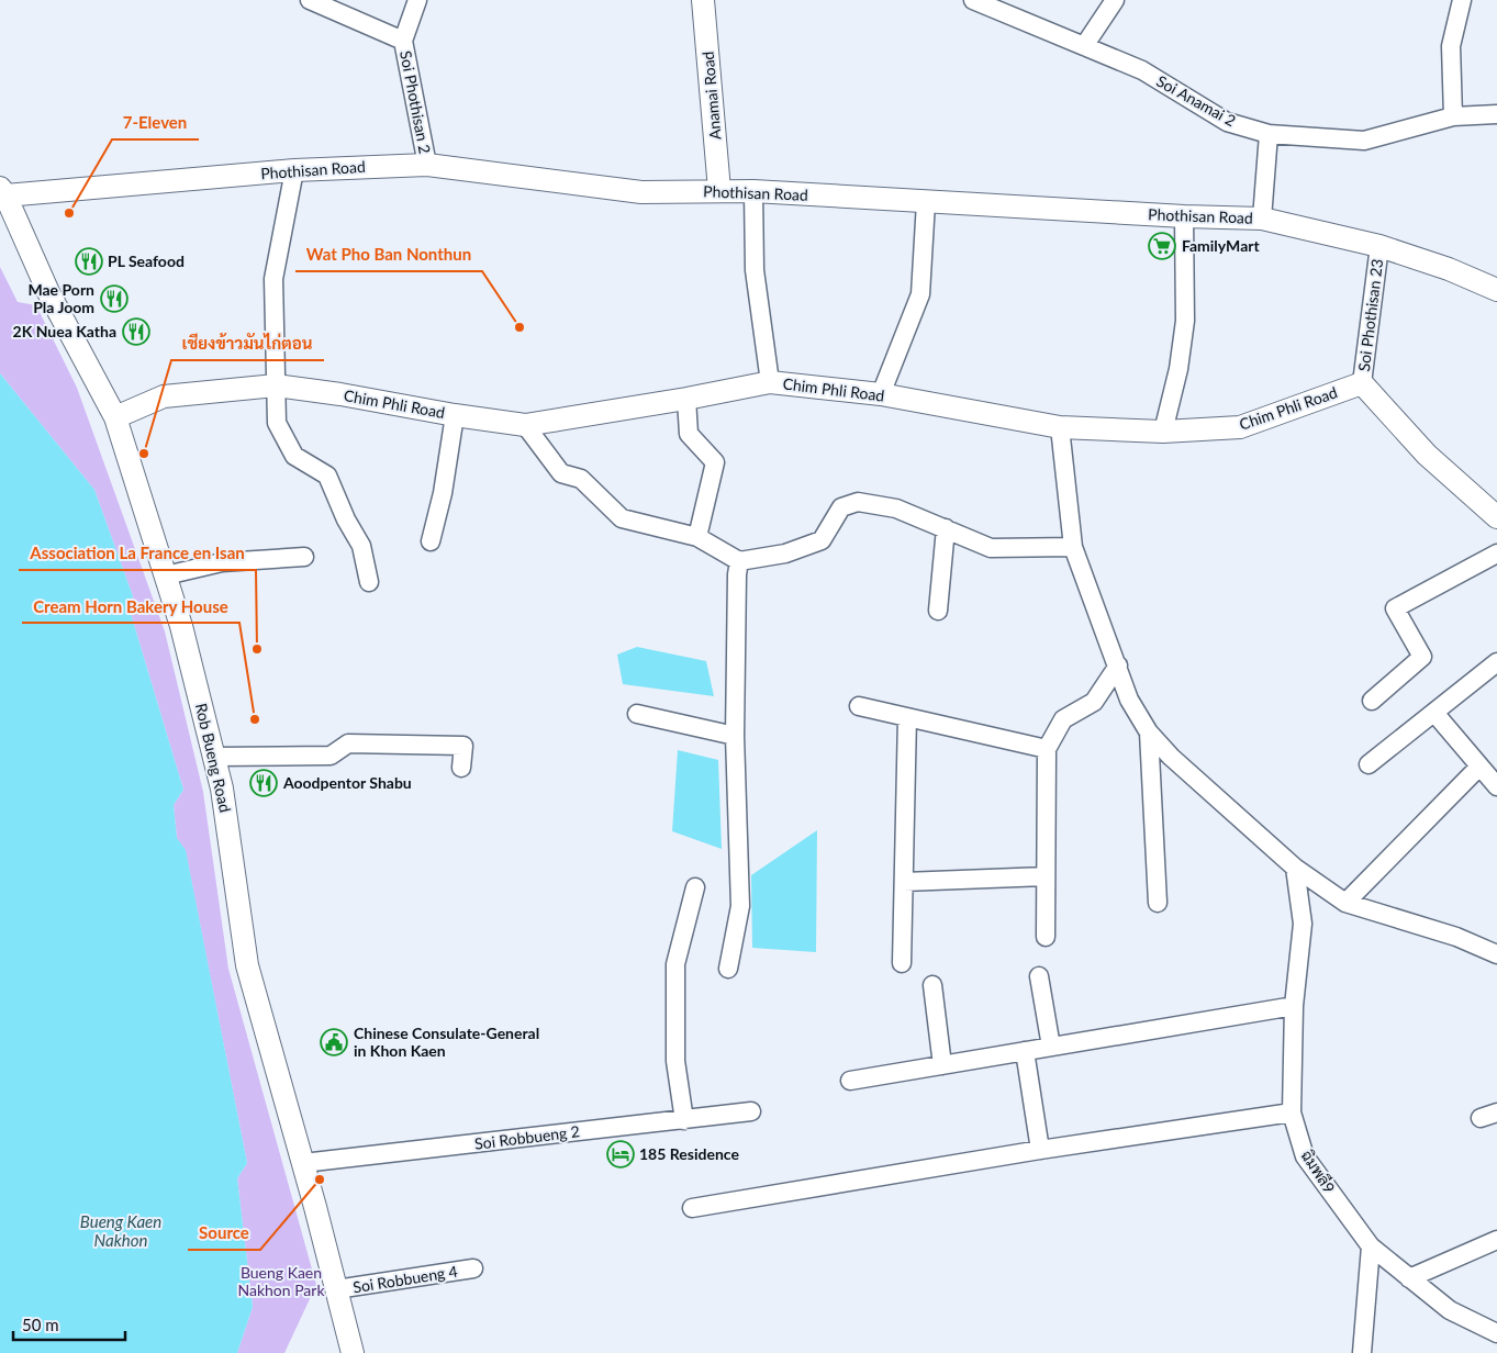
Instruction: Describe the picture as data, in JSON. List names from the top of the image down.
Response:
{
  "streets": {
    "street": [
      "Anamai Road",
      "Soi Anamai 2",
      "Soi Phothisan 2",
      "Phothisan Road",
      "Soi Phothisan 23",
      "Chim Phli Road",
      "Rob Bueng Road",
      "Soi Robbueng 2",
      "ฉิมพลี9",
      "Soi Robbueng 4"
    ]
  },
  "crossings": [
    ["Anamai Road", "Phothisan Road"],
    ["Soi Phothisan 2", "Phothisan Road"],
    ["Phothisan Road", "Soi Phothisan 23"],
    ["Phothisan Road", "Rob Bueng Road"],
    ["Soi Phothisan 23", "Chim Phli Road"],
    ["Chim Phli Road", "Rob Bueng Road"],
    ["Rob Bueng Road", "Soi Robbueng 2"],
    ["Rob Bueng Road", "Soi Robbueng 4"]
  ],
  "water": ["Bueng Kaen Nakhon"],
  "parks": ["Bueng Kaen Nakhon Park"],
  "places": {
    "other": [
      "7-Eleven",
      "Wat Pho Ban Nonthun",
      "เชียงข้าวมันไก่ตอน",
      "Association La France en Isan",
      "Cream Horn Bakery House",
      "Source"
    ],
    "supermarket": ["FamilyMart"],
    "restaurant": [
      "PL Seafood",
      "Mae Porn Pla Joom",
      "2K Nuea Katha",
      "Aoodpentor Shabu"
    ],
    "public building": ["Chinese Consulate-General in Khon Kaen"],
    "hotel": ["185 Residence"]
  },
  "scale_bar": "50 m"
}
